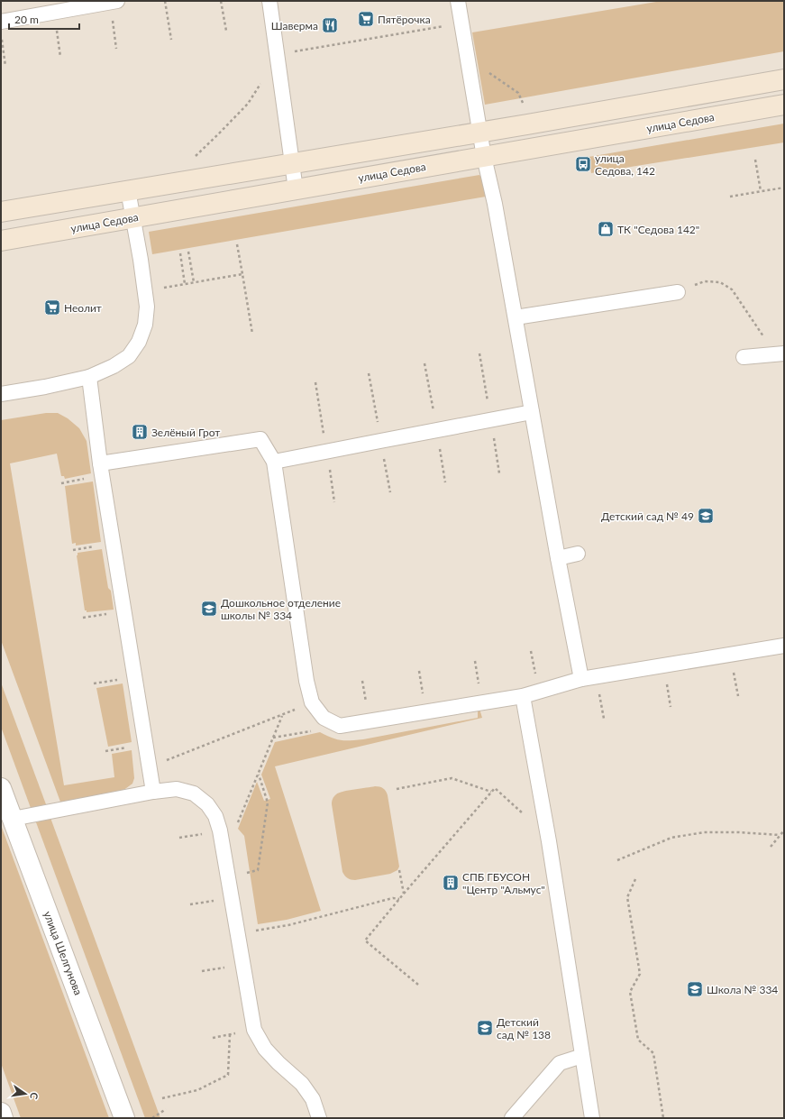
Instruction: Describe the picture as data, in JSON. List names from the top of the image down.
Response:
{
  "streets": {
    "main road": ["улица Седова"],
    "street": ["улица Шелгунова"]
  },
  "places": {
    "supermarket": ["Пятёрочка", "Неолит"],
    "restaurant": ["Шаверма"],
    "bus stop": ["улица Седова, 142"],
    "shop": ["ТК \"Седова 142\""],
    "building": ["Зелёный Грот", "СПБ ГБУСОН \"Центр \"Альмус\""],
    "school or university": [
      "Детский сад № 49",
      "Дошкольное отделение школы № 334",
      "Школа № 334",
      "Детский сад № 138"
    ]
  },
  "scale_bar": "20 m",
  "north": "right"
}
